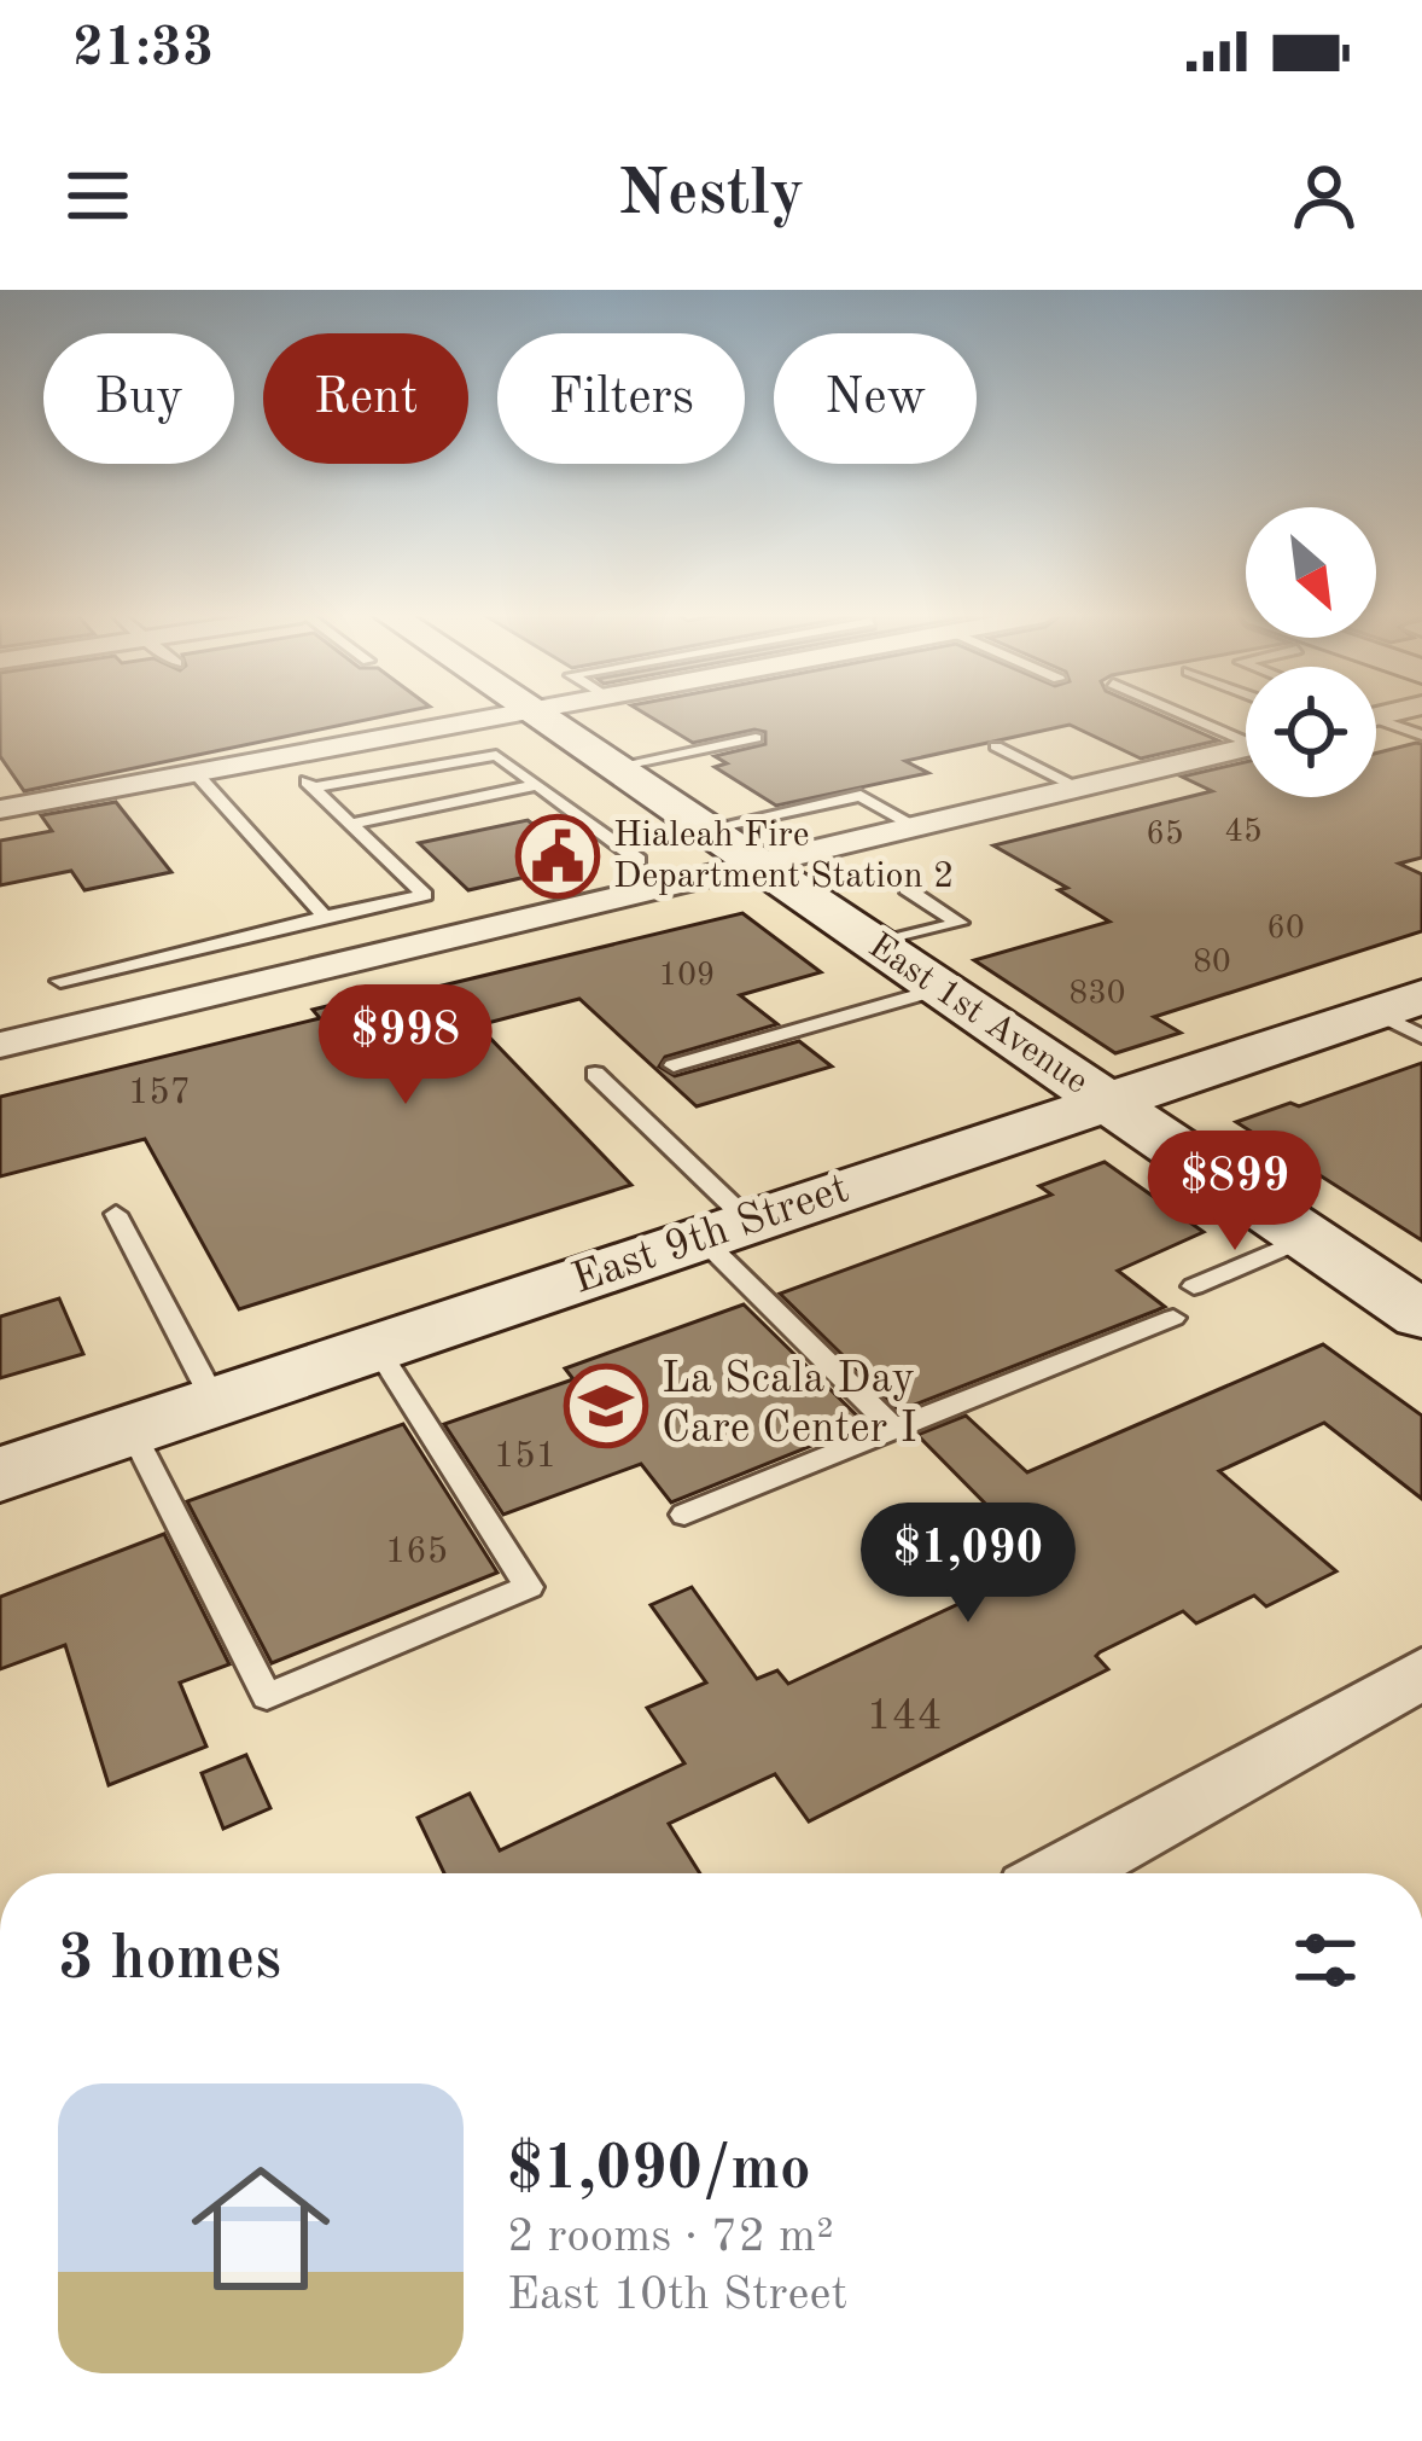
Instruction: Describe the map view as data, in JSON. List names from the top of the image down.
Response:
{
  "streets": {
    "street": ["East 1st Avenue", "East 9th Street"]
  },
  "crossings": [
    ["East 1st Avenue", "East 9th Street"]
  ],
  "places": {
    "public building": ["Hialeah Fire Department Station 2"],
    "school or university": ["La Scala Day Care Center I"]
  },
  "house_numbers": [
    "45",
    "65",
    "60",
    "80",
    "109",
    "830",
    "157",
    "151",
    "165",
    "144"
  ],
  "north": "bottom right",
  "page": {
    "status": "21:33",
    "header": "Nestly",
    "chip": [
      "Buy",
      "Rent",
      "Filters",
      "New"
    ],
    "price": ["$998", "$899", "$1,090"],
    "heading": "3 homes",
    "list": [
      {
        "name": "$1,090/mo",
        "note": "2 rooms · 72 m² · East 10th Street"
      }
    ]
  }
}
